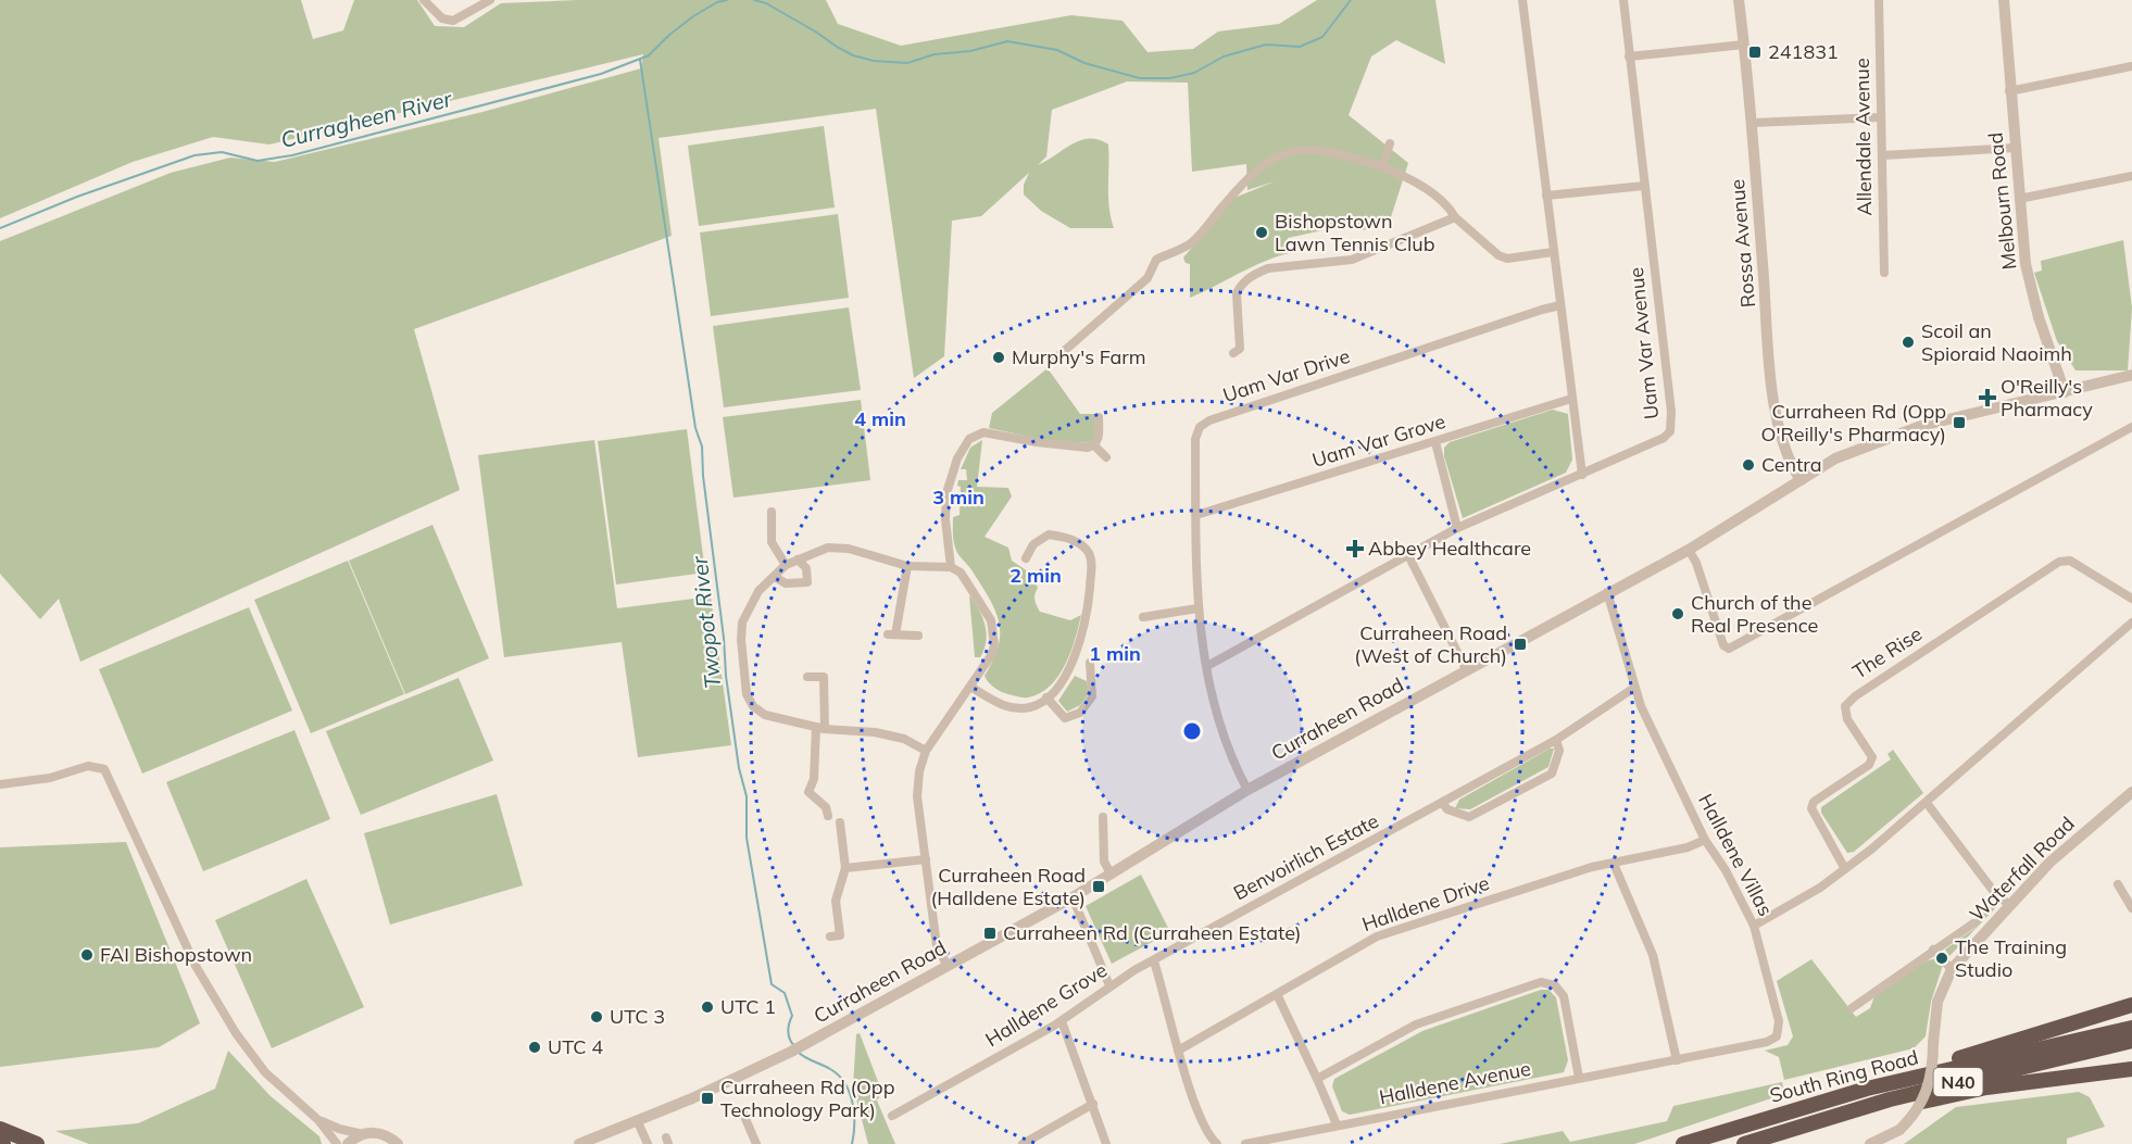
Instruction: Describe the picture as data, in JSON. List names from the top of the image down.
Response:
{
  "streets": {
    "highway": ["South Ring Road", "N40"],
    "street": [
      "Allendale Avenue",
      "Melbourn Road",
      "Rossa Avenue",
      "Uam Var Avenue",
      "Uam Var Drive",
      "Uam Var Grove",
      "The Rise",
      "Curraheen Road",
      "Halldene Villas",
      "Benvoirlich Estate",
      "Waterfall Road",
      "Halldene Drive",
      "Halldene Grove",
      "Halldene Avenue"
    ]
  },
  "crossings": [
    ["Melbourn Road", "Curraheen Road"],
    ["Rossa Avenue", "Curraheen Road"],
    ["Uam Var Avenue", "Uam Var Drive"],
    ["Uam Var Drive", "Uam Var Grove"],
    ["Uam Var Drive", "Curraheen Road"],
    ["Curraheen Road", "Halldene Villas"],
    ["Halldene Villas", "Benvoirlich Estate"],
    ["Halldene Villas", "Halldene Drive"],
    ["Halldene Villas", "Halldene Avenue"],
    ["Benvoirlich Estate", "Halldene Grove"]
  ],
  "water": ["Curragheen River", "Twopot River"],
  "places": {
    "transit": [
      "241831",
      "Curraheen Rd (Opp O'Reilly's Pharmacy)",
      "Curraheen Road (West of Church)",
      "Curraheen Road (Halldene Estate)",
      "Curraheen Rd (Curraheen Estate)",
      "Curraheen Rd (Opp Technology Park)"
    ],
    "other": [
      "Bishopstown Lawn Tennis Club",
      "Scoil an Spioraid Naoimh",
      "Murphy's Farm",
      "Centra",
      "Church of the Real Presence",
      "FAI Bishopstown",
      "The Training Studio",
      "UTC 1",
      "UTC 3",
      "UTC 4"
    ],
    "health": ["O'Reilly's Pharmacy", "Abbey Healthcare"]
  },
  "rings": [
    "4 min",
    "3 min",
    "2 min",
    "1 min"
  ]
}
